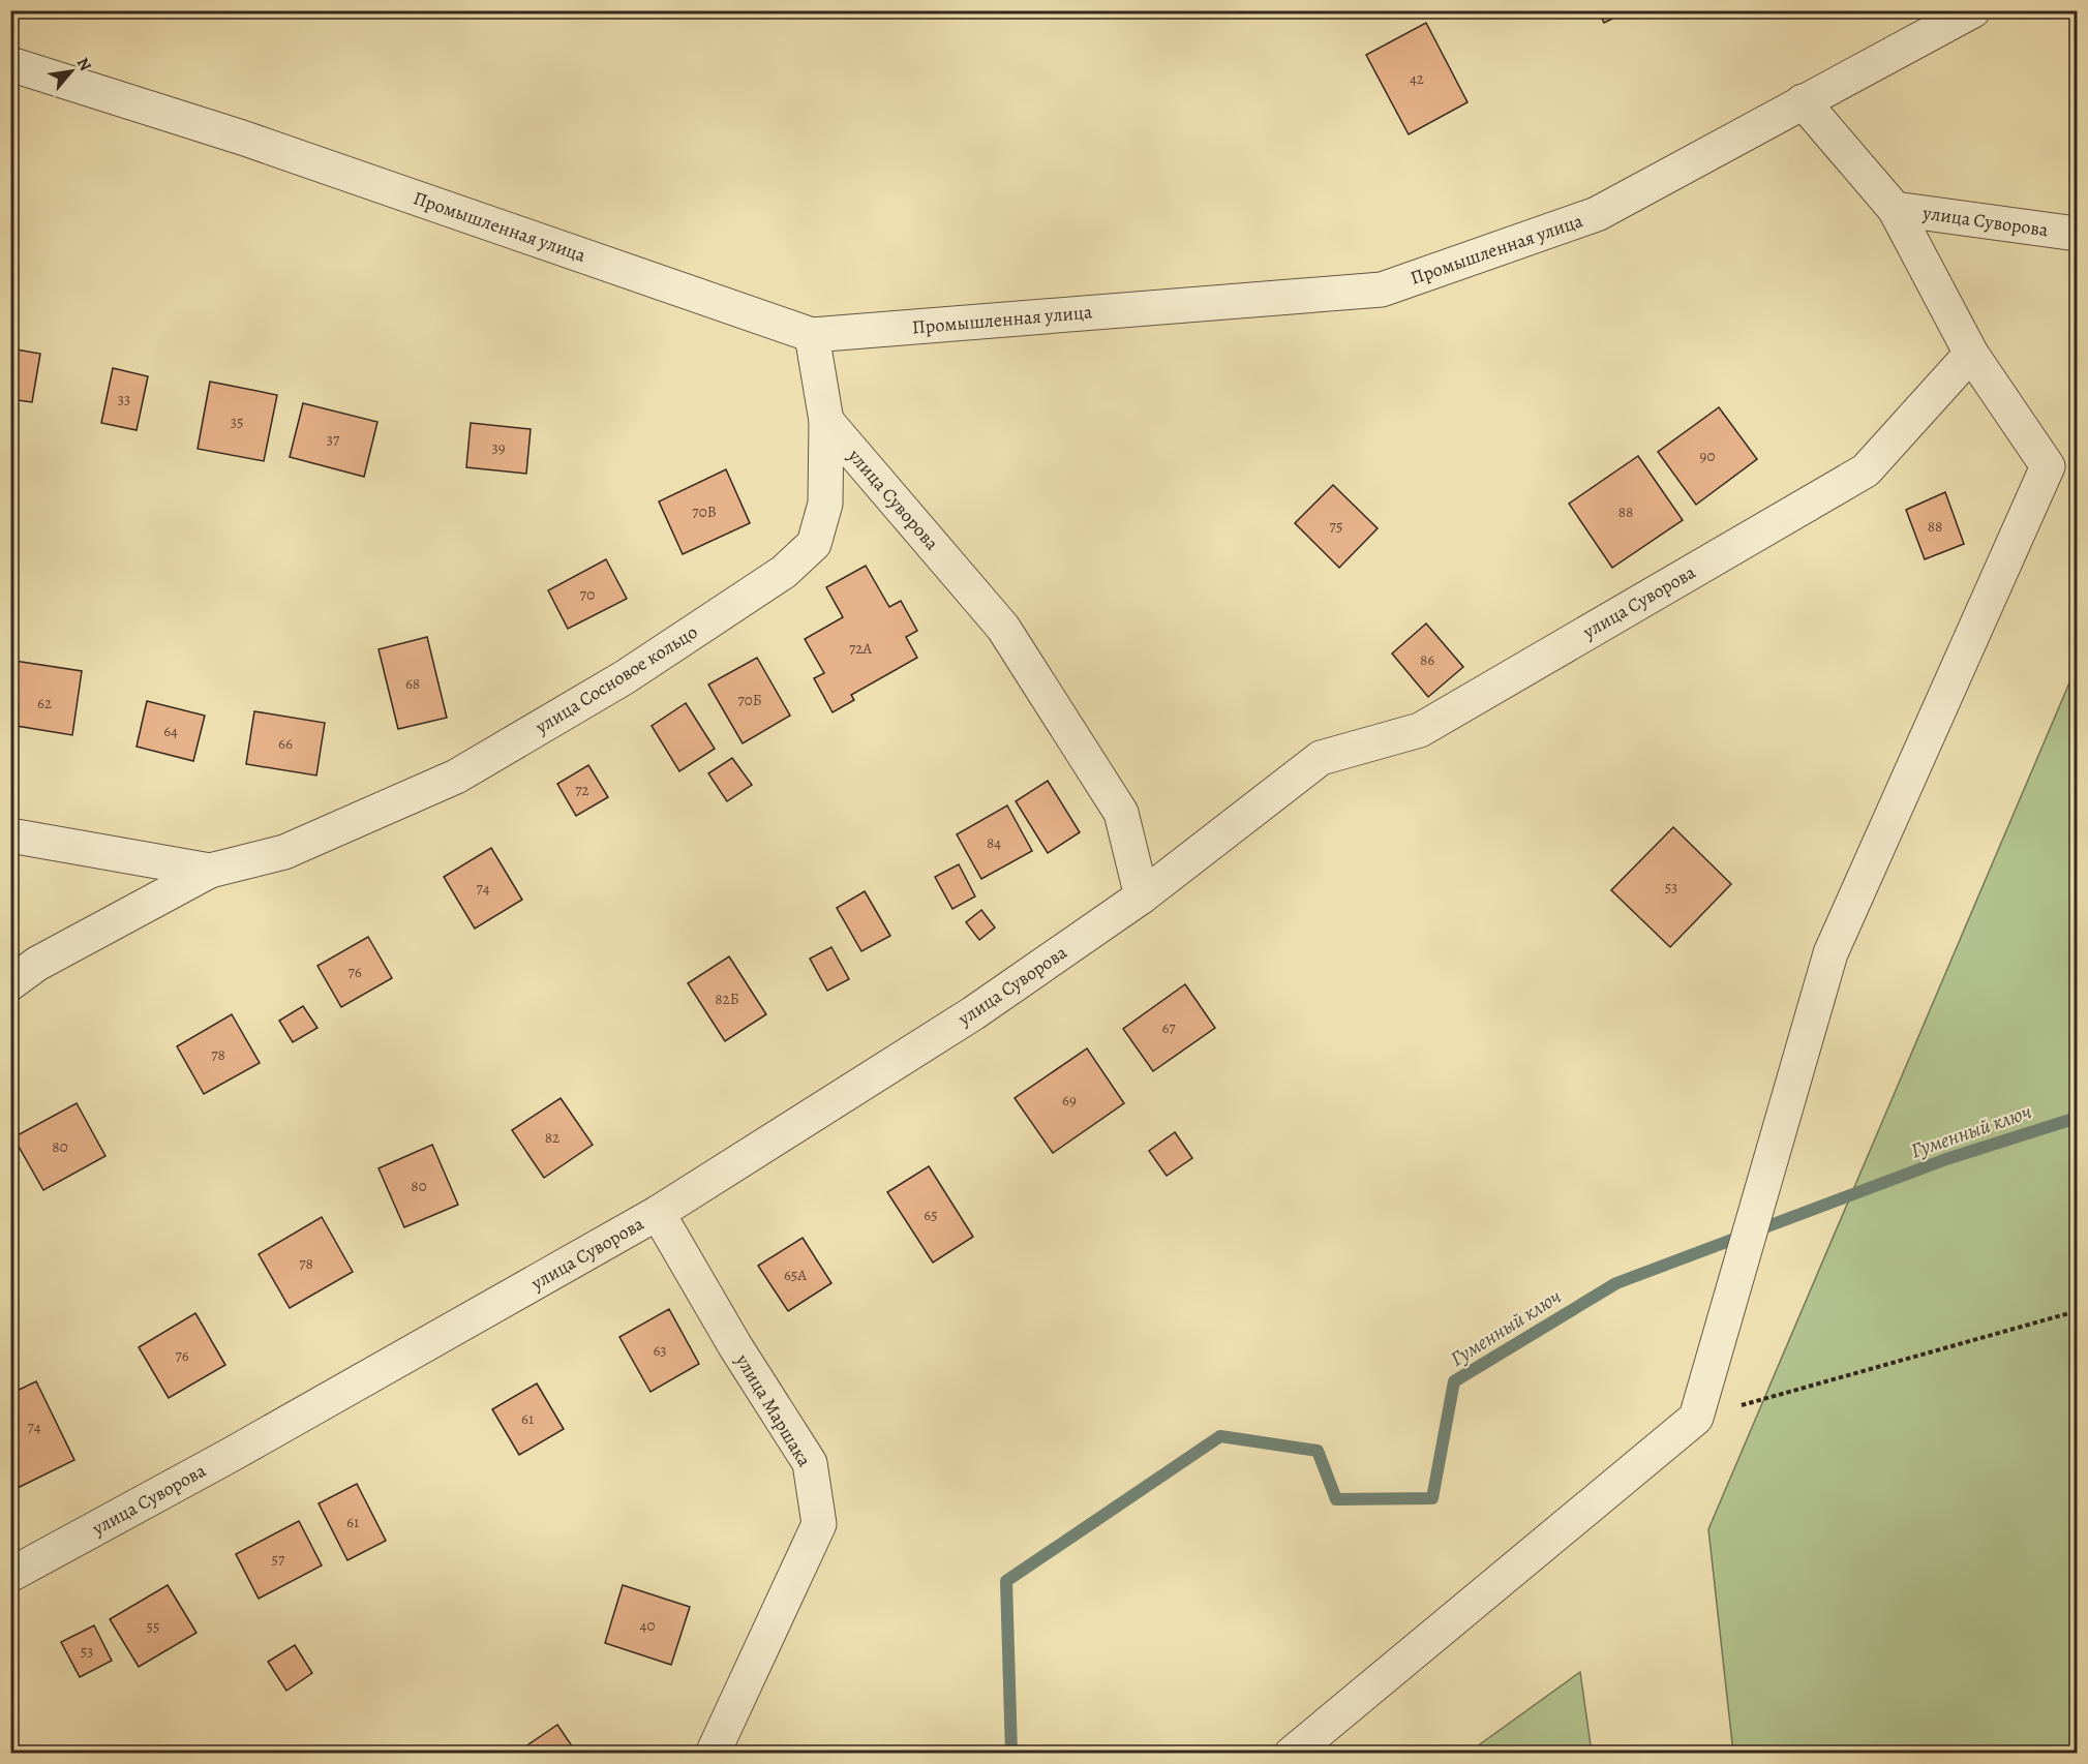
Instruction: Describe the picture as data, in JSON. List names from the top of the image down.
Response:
{
  "streets": {
    "street": [
      "улица Суворова",
      "Промышленная улица",
      "улица Сосновое кольцо",
      "улица Маршака"
    ]
  },
  "crossings": [
    ["улица Суворова", "Промышленная улица"],
    ["улица Суворова", "улица Сосновое кольцо"],
    ["улица Суворова", "улица Маршака"],
    ["Промышленная улица", "улица Сосновое кольцо"]
  ],
  "water": ["Гуменный ключ"],
  "house_numbers": [
    "42",
    "33",
    "35",
    "37",
    "39",
    "90",
    "70В",
    "88",
    "75",
    "88",
    "70",
    "72А",
    "86",
    "68",
    "70Б",
    "62",
    "64",
    "66",
    "72",
    "84",
    "53",
    "74",
    "76",
    "82Б",
    "67",
    "78",
    "69",
    "82",
    "80",
    "80",
    "65",
    "78",
    "65А",
    "63",
    "76",
    "61",
    "74",
    "61",
    "57",
    "40",
    "55",
    "53"
  ],
  "north": "top right"
}
